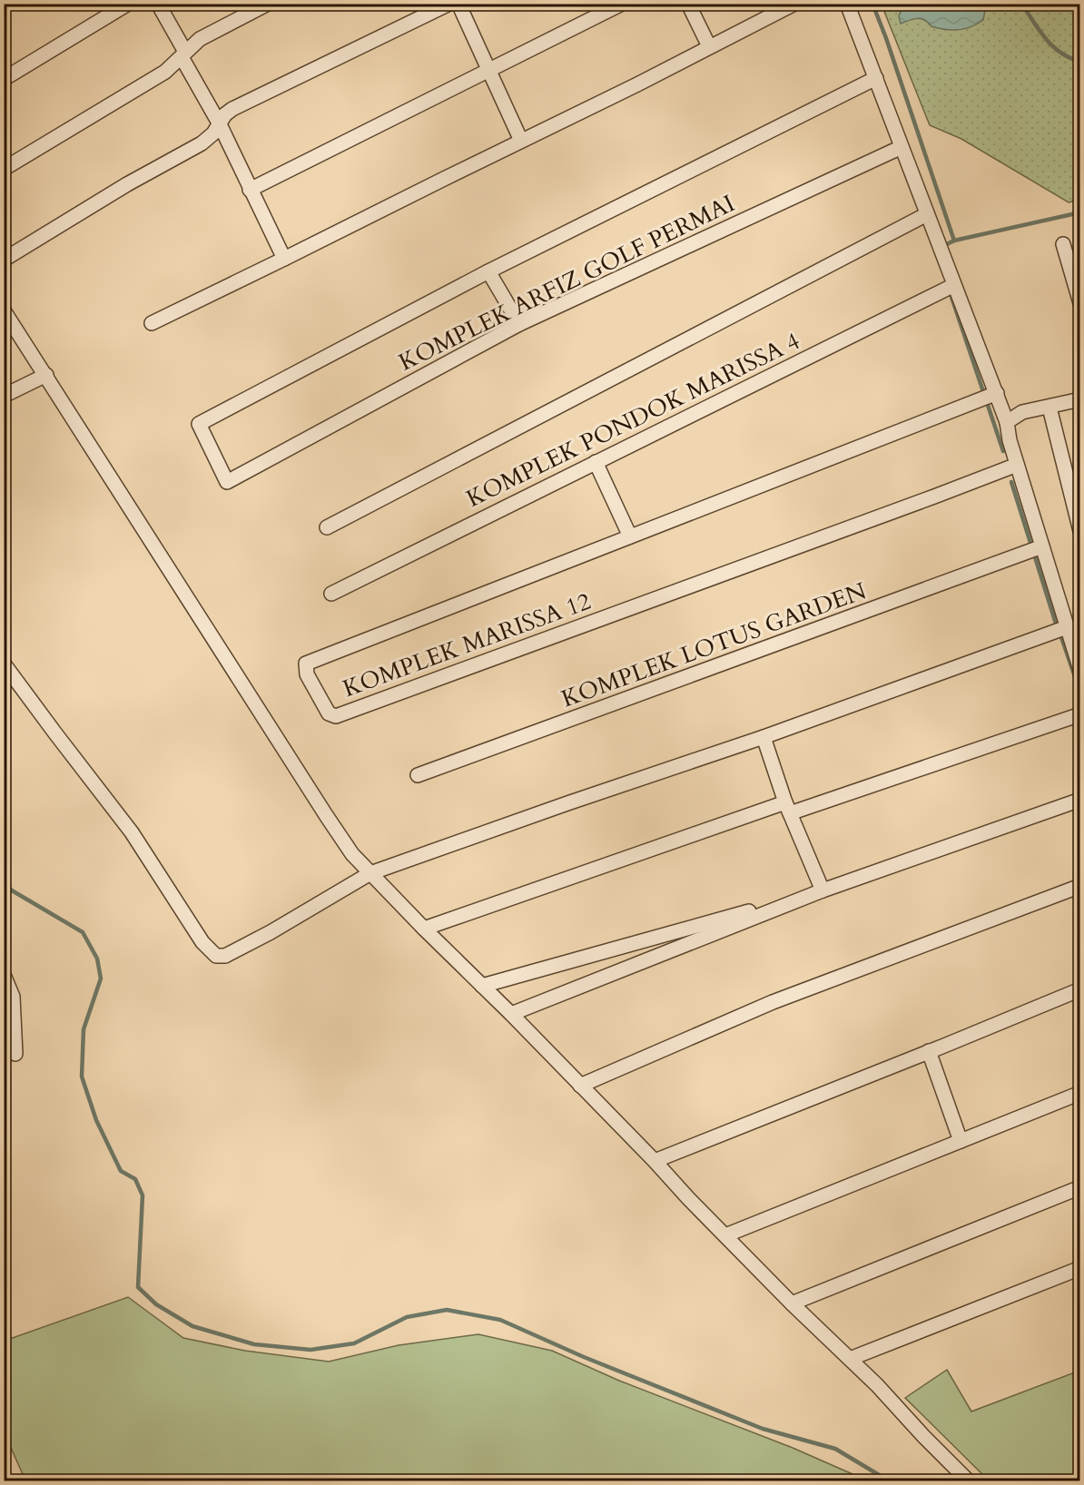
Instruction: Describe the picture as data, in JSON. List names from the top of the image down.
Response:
{
  "streets": {
    "street": [
      "KOMPLEK ARFIZ GOLF PERMAI",
      "KOMPLEK PONDOK MARISSA 4",
      "KOMPLEK MARISSA 12",
      "KOMPLEK LOTUS GARDEN"
    ]
  }
}
